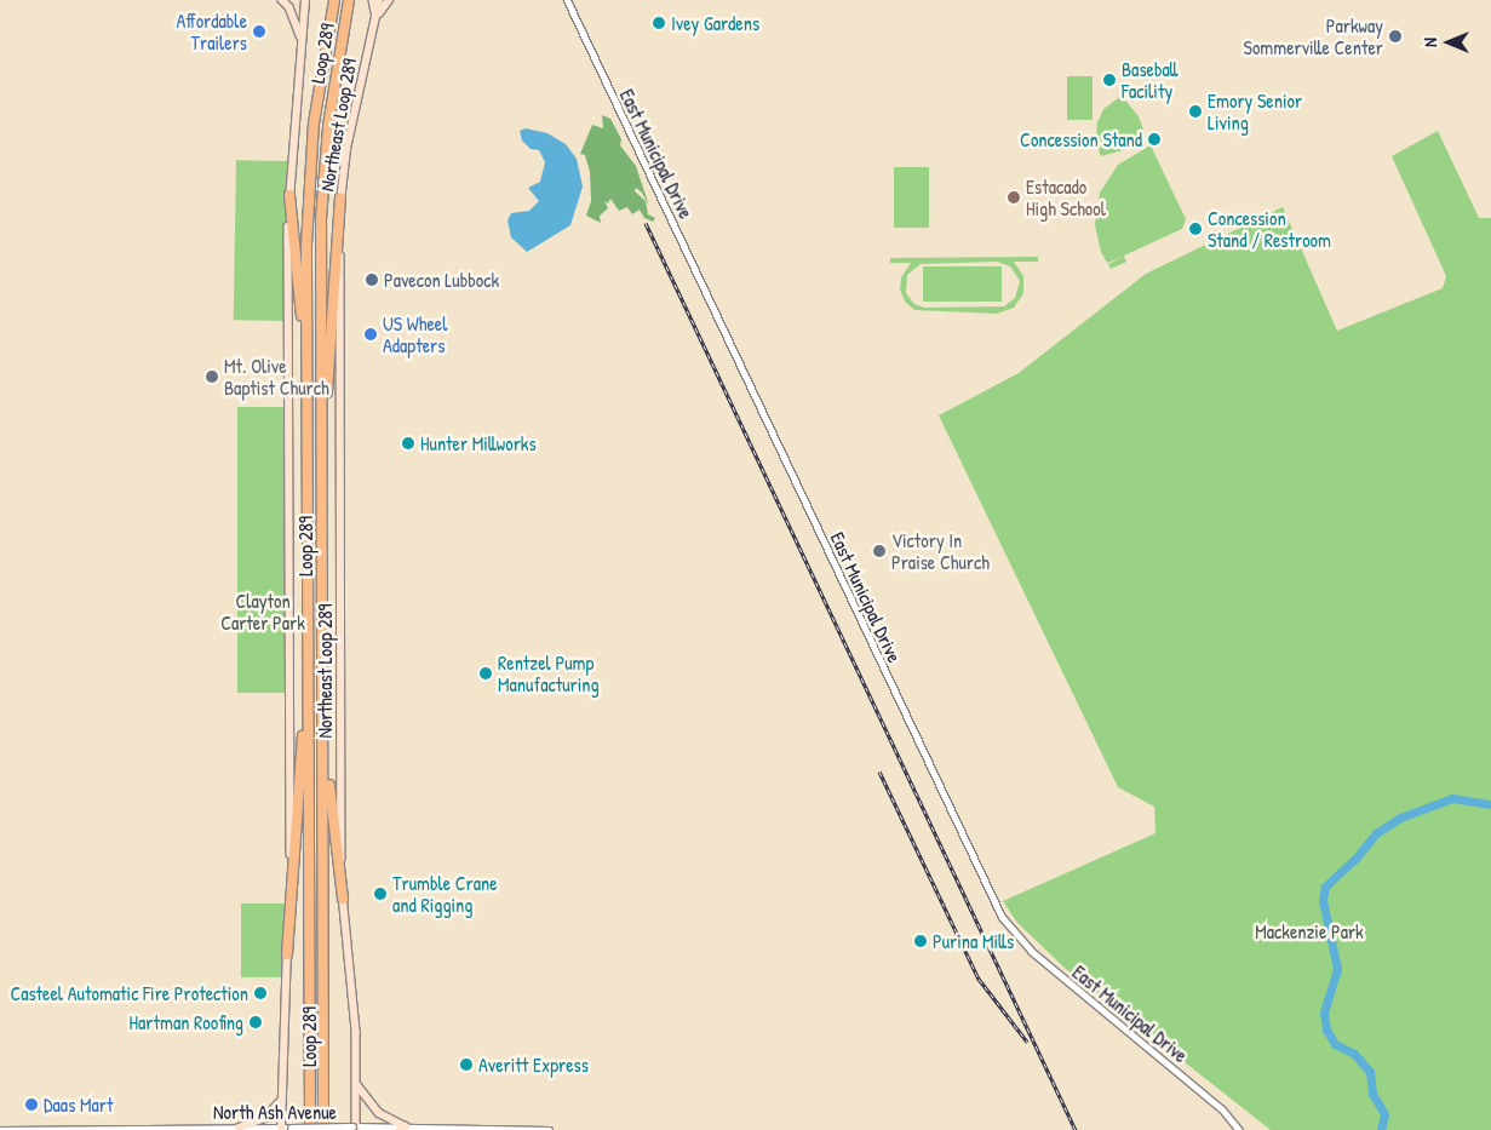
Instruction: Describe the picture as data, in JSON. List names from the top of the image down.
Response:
{
  "streets": {
    "highway": ["Loop 289"],
    "main road": ["Northeast Loop 289"],
    "street": ["East Municipal Drive", "North Ash Avenue"]
  },
  "crossings": [
    ["Northeast Loop 289", "North Ash Avenue"]
  ],
  "parks": ["Clayton Carter Park", "Mackenzie Park"],
  "places": [
    "Ivey Gardens",
    "Affordable Trailers",
    "Parkway Sommerville Center",
    "Baseball Facility",
    "Emory Senior Living",
    "Concession Stand",
    "Estacado High School",
    "Concession Stand / Restroom",
    "Pavecon Lubbock",
    "US Wheel Adapters",
    "Mt. Olive Baptist Church",
    "Hunter Millworks",
    "Victory In Praise Church",
    "Rentzel Pump Manufacturing",
    "Trumble Crane and Rigging",
    "Purina Mills",
    "Casteel Automatic Fire Protection",
    "Hartman Roofing",
    "Averitt Express",
    "Daas Mart"
  ],
  "north": "left"
}
